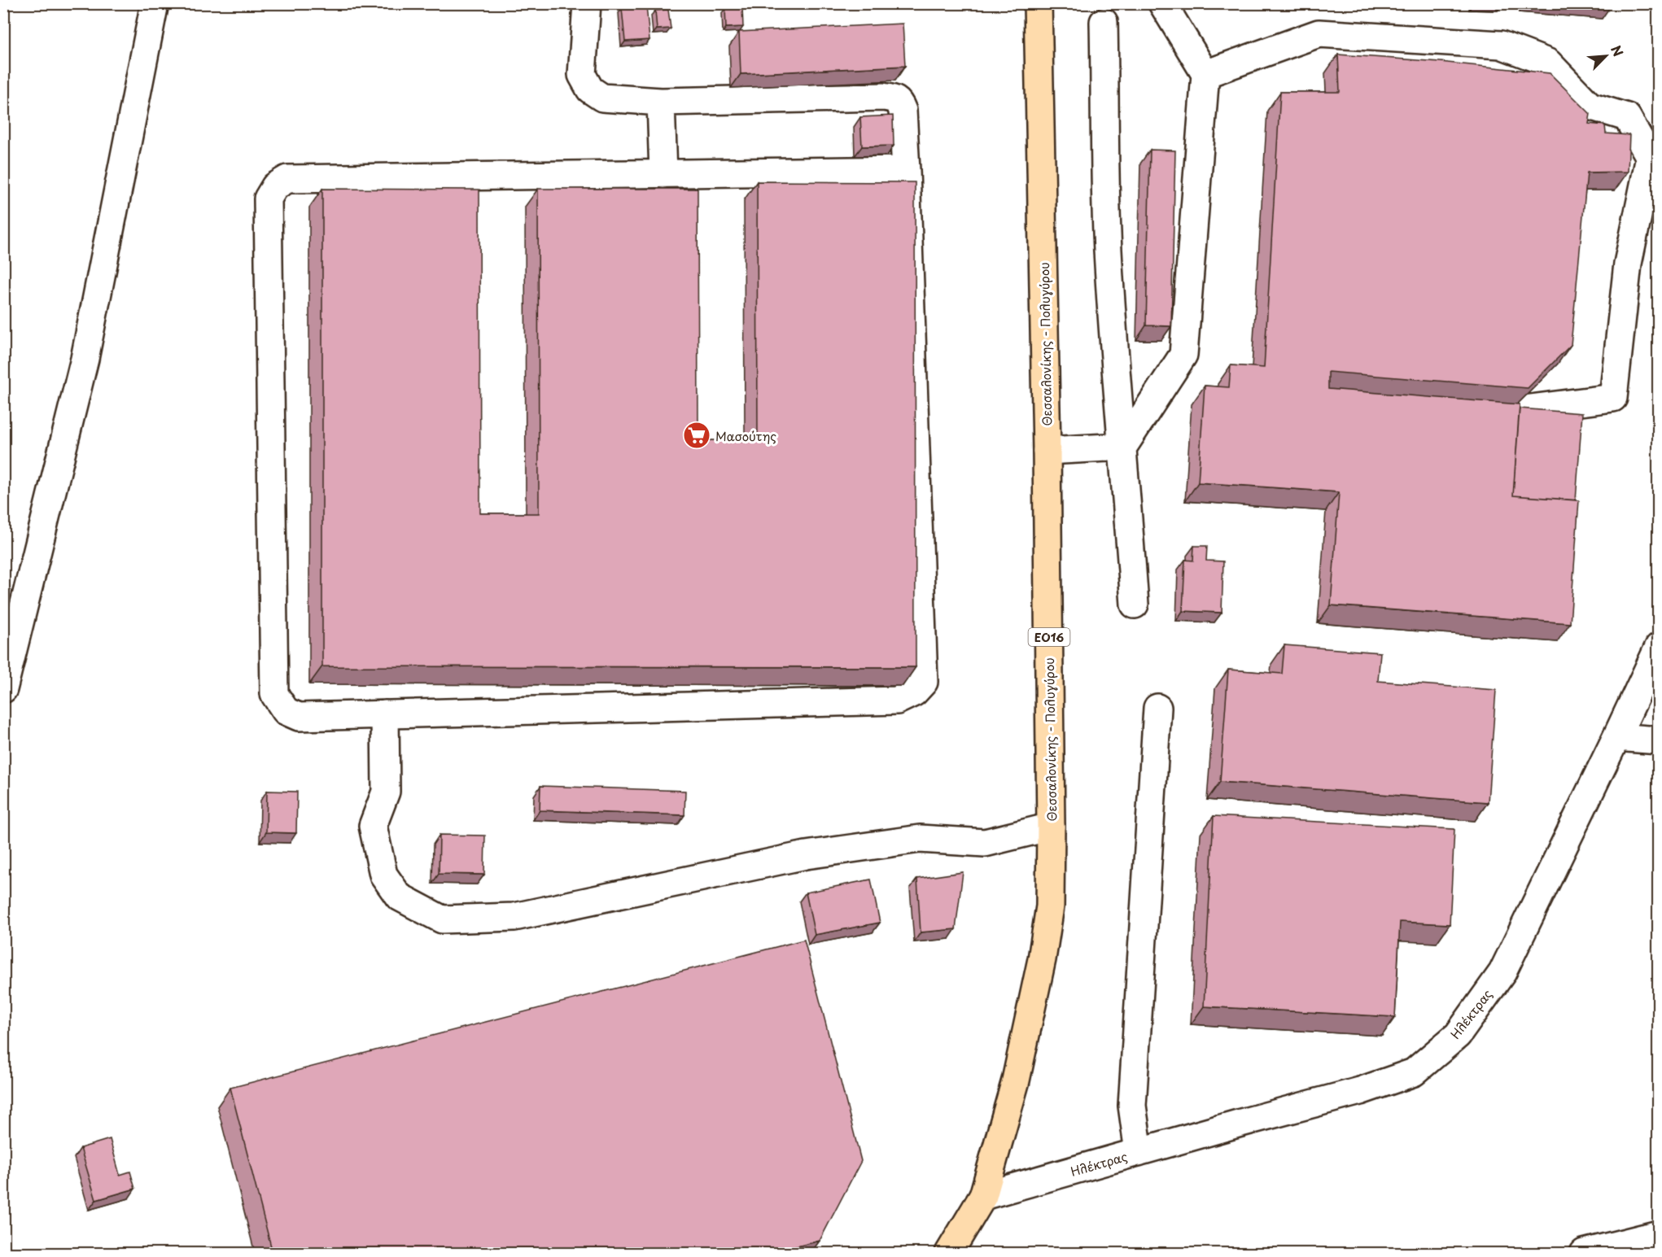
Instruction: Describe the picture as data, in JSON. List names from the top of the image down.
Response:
{
  "streets": {
    "main road": ["Θεσσαλονίκης - Πολυγύρου", "ΕΟ16"],
    "street": ["Ηλέκτρας"]
  },
  "crossings": [
    ["Θεσσαλονίκης - Πολυγύρου", "Ηλέκτρας"]
  ],
  "places": {
    "supermarket": ["Μασούτης"]
  },
  "north": "top right"
}
